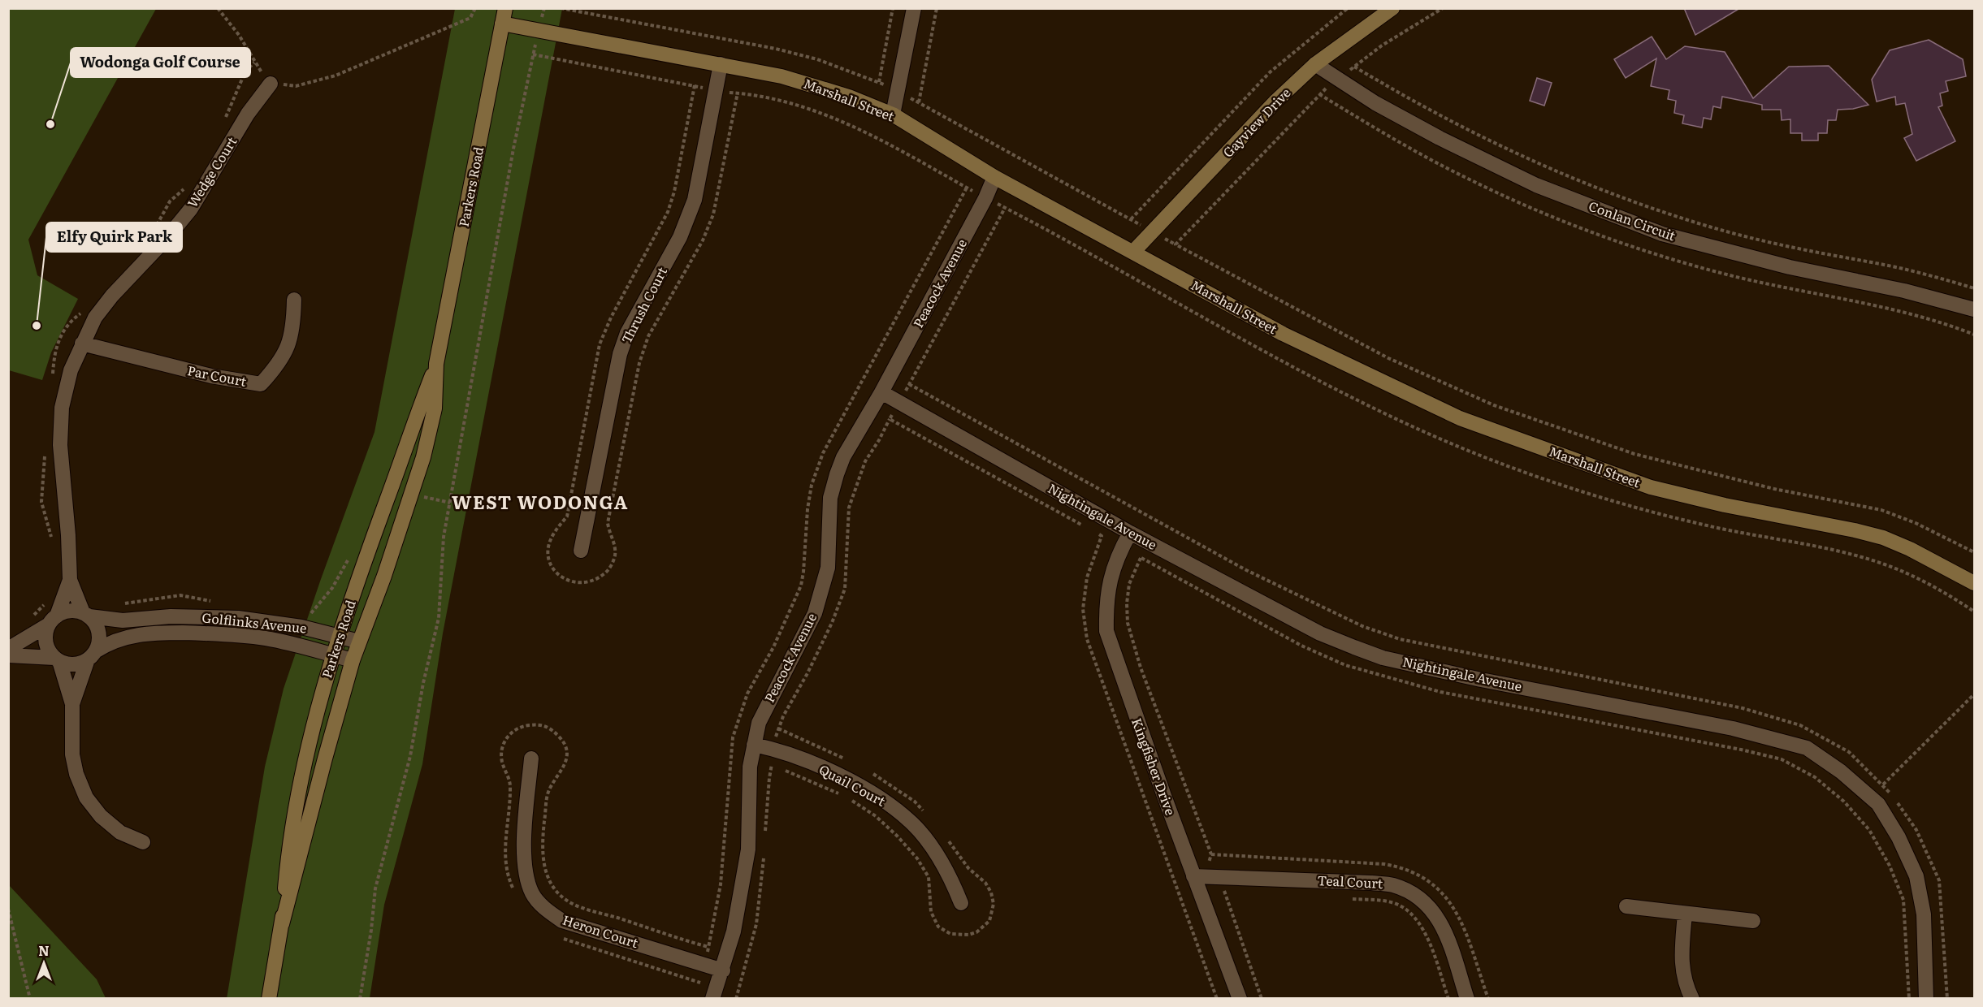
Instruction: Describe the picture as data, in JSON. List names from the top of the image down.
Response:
{
  "streets": {
    "street": [
      "Marshall Street",
      "Gayview Drive",
      "Wedge Court",
      "Parkers Road",
      "Conlan Circuit",
      "Peacock Avenue",
      "Thrush Court",
      "Par Court",
      "Nightingale Avenue",
      "Golflinks Avenue",
      "Kingfisher Drive",
      "Quail Court",
      "Teal Court",
      "Heron Court"
    ]
  },
  "crossings": [
    ["Marshall Street", "Gayview Drive"],
    ["Marshall Street", "Parkers Road"],
    ["Marshall Street", "Peacock Avenue"],
    ["Marshall Street", "Thrush Court"],
    ["Gayview Drive", "Conlan Circuit"],
    ["Wedge Court", "Par Court"],
    ["Wedge Court", "Golflinks Avenue"],
    ["Parkers Road", "Golflinks Avenue"],
    ["Peacock Avenue", "Nightingale Avenue"],
    ["Peacock Avenue", "Quail Court"],
    ["Peacock Avenue", "Heron Court"],
    ["Nightingale Avenue", "Kingfisher Drive"],
    ["Kingfisher Drive", "Teal Court"]
  ],
  "districts": ["WEST WODONGA"],
  "places": ["Wodonga Golf Course", "Elfy Quirk Park"],
  "north": "top"
}
